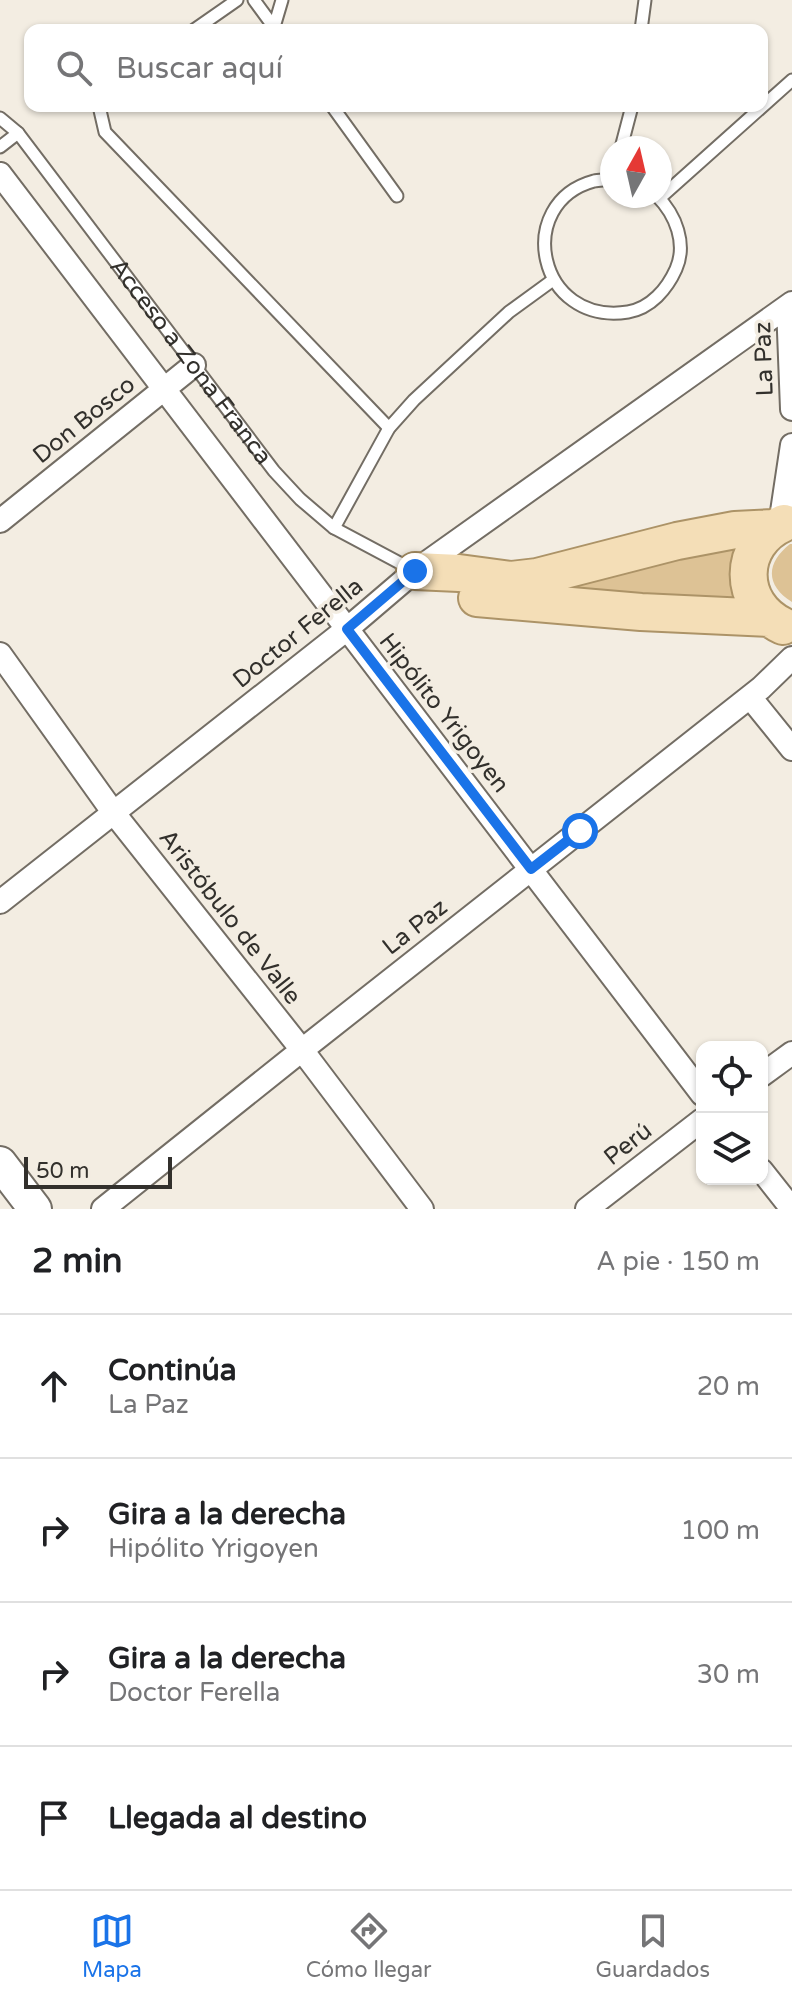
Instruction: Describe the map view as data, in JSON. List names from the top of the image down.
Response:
{
  "streets": {
    "main road": ["Acceso a Zona Franca"],
    "street": [
      "La Paz",
      "Don Bosco",
      "Doctor Ferella",
      "Hipólito Yrigoyen",
      "Aristóbulo de Valle",
      "Perú"
    ]
  },
  "crossings": [
    ["La Paz", "Acceso a Zona Franca"],
    ["La Paz", "Doctor Ferella"],
    ["La Paz", "Hipólito Yrigoyen"],
    ["La Paz", "Aristóbulo de Valle"],
    ["Acceso a Zona Franca", "Don Bosco"],
    ["Acceso a Zona Franca", "Doctor Ferella"],
    ["Don Bosco", "Hipólito Yrigoyen"],
    ["Doctor Ferella", "Hipólito Yrigoyen"],
    ["Doctor Ferella", "Aristóbulo de Valle"]
  ],
  "scale_bar": "50 m",
  "north": "top",
  "page": {
    "search": "Buscar aquí",
    "scale": "50 m",
    "heading": ["2 min", "A pie · 150 m"],
    "list": [
      ["Continúa", "La Paz", "20 m"],
      ["Gira a la derecha", "Hipólito Yrigoyen", "100 m"],
      ["Gira a la derecha", "Doctor Ferella", "30 m"],
      "Llegada al destino"
    ],
    "nav": ["Mapa", "Cómo llegar", "Guardados"]
  }
}
